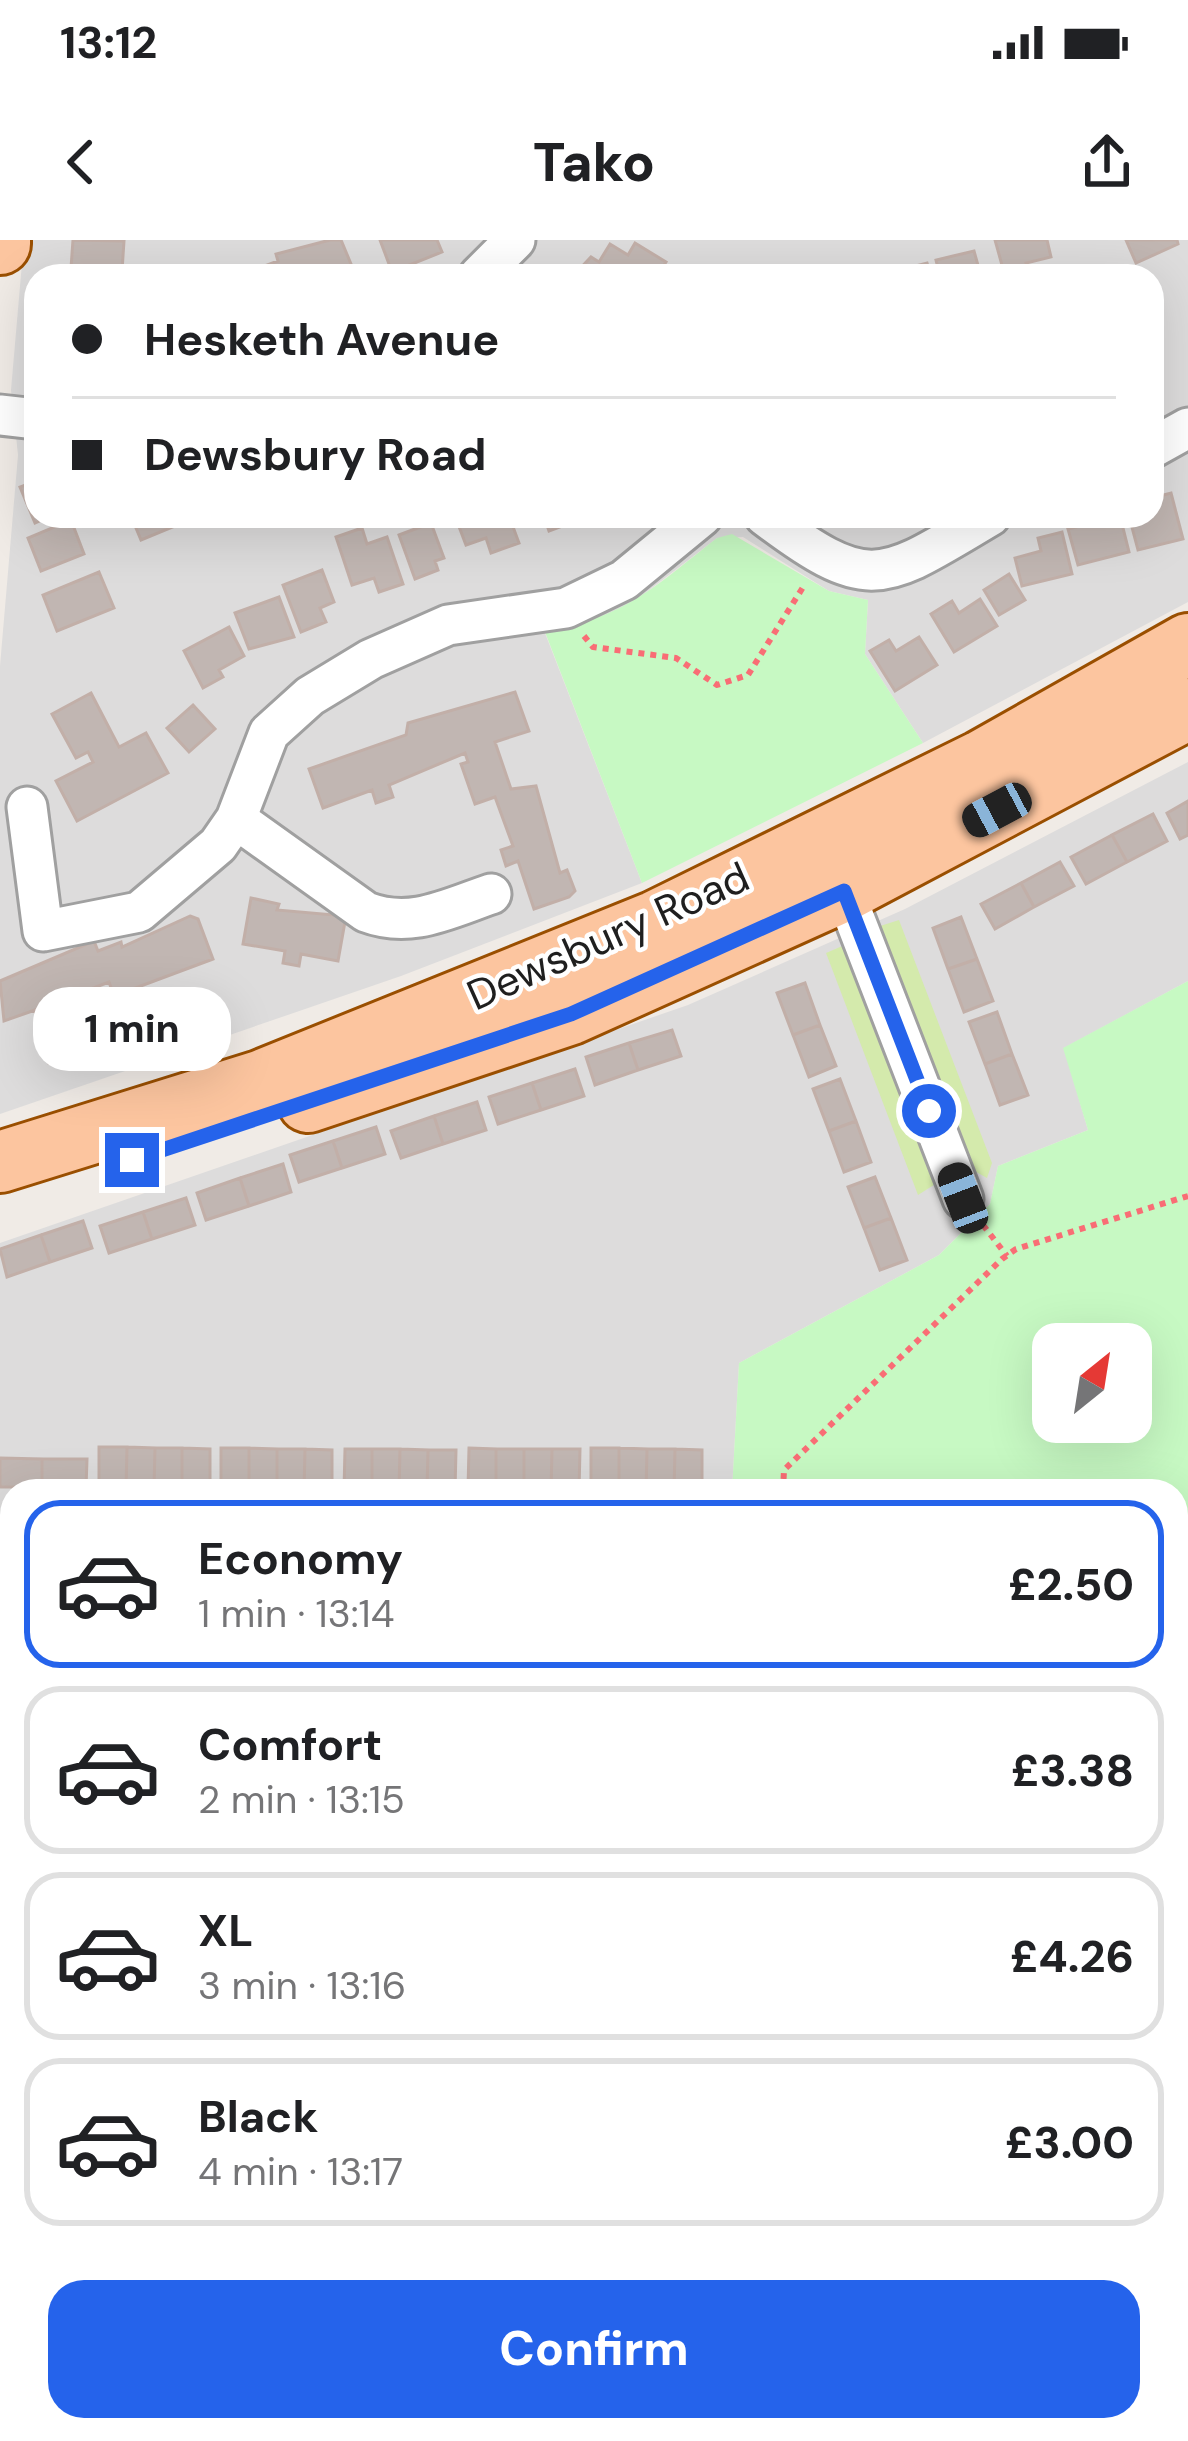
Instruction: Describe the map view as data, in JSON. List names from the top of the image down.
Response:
{
  "streets": {
    "main road": ["Dewsbury Road"]
  },
  "north": "top right",
  "page": {
    "status": "13:12",
    "header": "Tako",
    "banner": ["Hesketh Avenue", "Dewsbury Road"],
    "bubble": "1 min",
    "list": [
      {
        "name": "Economy",
        "note": "1 min · 13:14",
        "value": "£2.50"
      },
      {
        "name": "Comfort",
        "note": "2 min · 13:15",
        "value": "£3.38"
      },
      {
        "name": "XL",
        "note": "3 min · 13:16",
        "value": "£4.26"
      },
      {
        "name": "Black",
        "note": "4 min · 13:17",
        "value": "£3.00"
      }
    ],
    "buttons": "Confirm"
  }
}
